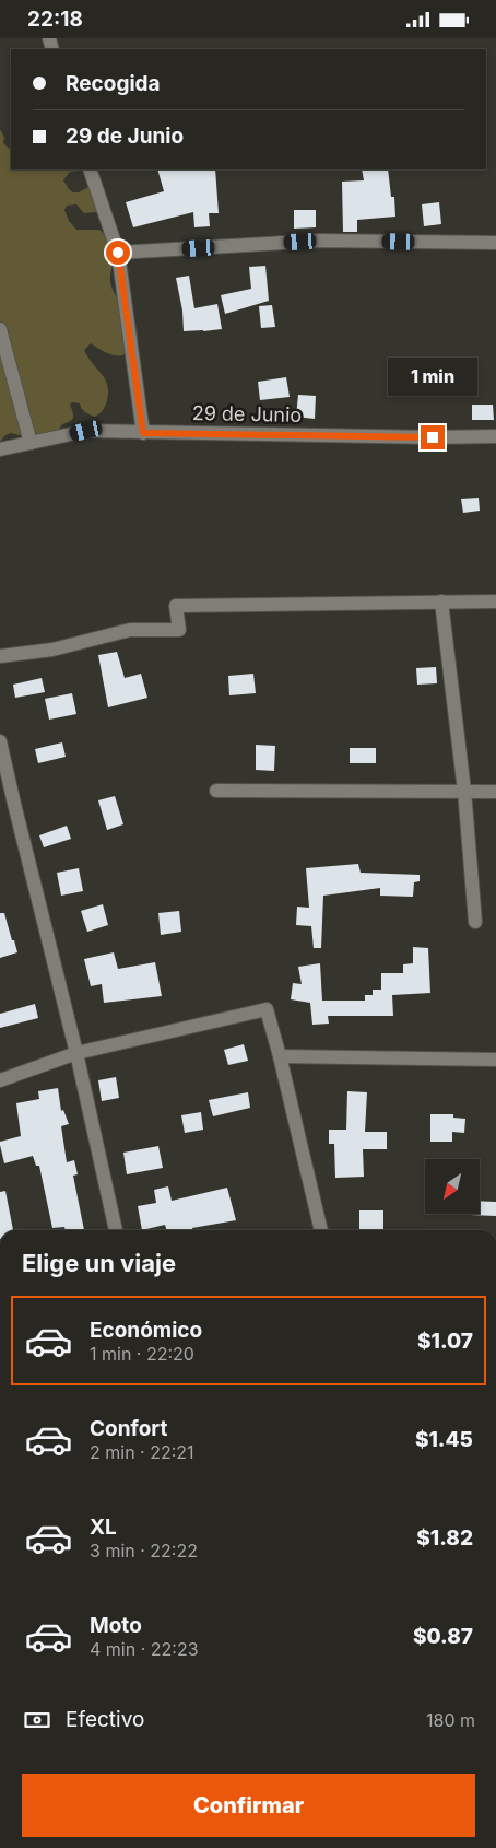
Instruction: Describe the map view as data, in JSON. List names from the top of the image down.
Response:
{
  "streets": {
    "street": ["29 de Junio"]
  },
  "north": "bottom left",
  "page": {
    "status": "22:18",
    "banner": ["Recogida", "29 de Junio"],
    "bubble": "1 min",
    "heading": "Elige un viaje",
    "list": [
      {
        "name": "Económico",
        "note": "1 min · 22:20",
        "value": "$1.07"
      },
      {
        "name": "Confort",
        "note": "2 min · 22:21",
        "value": "$1.45"
      },
      {
        "name": "XL",
        "note": "3 min · 22:22",
        "value": "$1.82"
      },
      {
        "name": "Moto",
        "note": "4 min · 22:23",
        "value": "$0.87"
      }
    ],
    "pay": ["Efectivo", "180 m"],
    "buttons": "Confirmar"
  }
}
